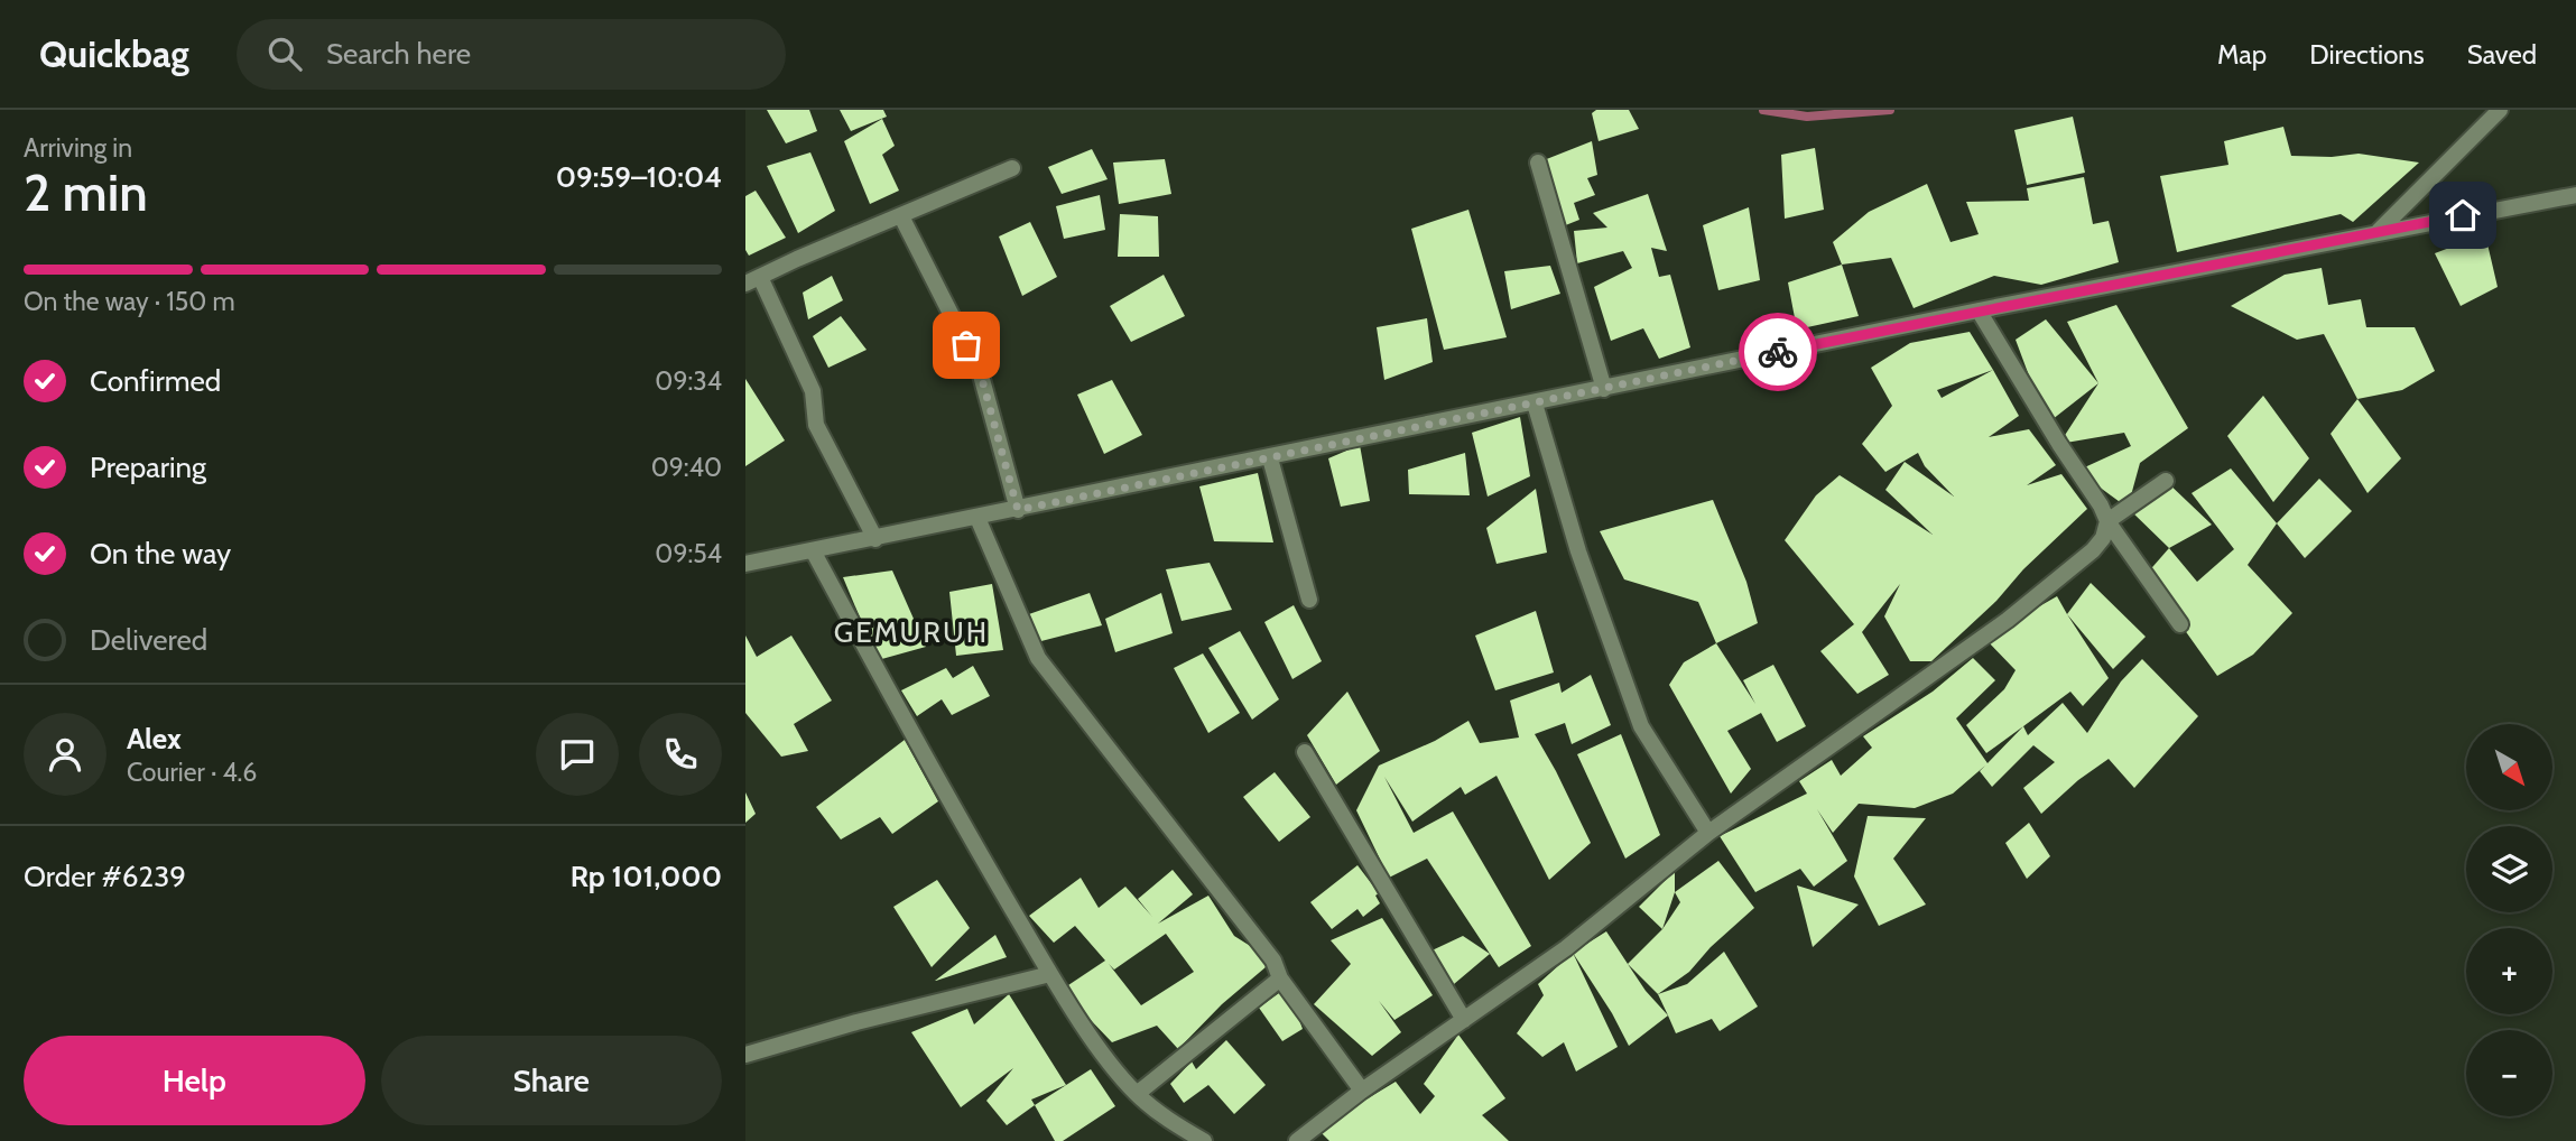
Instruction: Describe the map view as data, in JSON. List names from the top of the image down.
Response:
{
  "districts": ["GEMURUH"],
  "north": "bottom right",
  "page": {
    "header": "Quickbag",
    "search": "Search here",
    "nav": ["Map", "Directions", "Saved"],
    "heading": ["2 min", "Arriving in", "09:59–10:04"],
    "panel": [
      "Alex",
      "Courier · 4.6",
      "Order #6239",
      "Rp 101,000"
    ],
    "bar": "On the way · 150 m",
    "list": [
      ["Confirmed", "09:34"],
      ["Preparing", "09:40"],
      ["On the way", "09:54"],
      "Delivered"
    ],
    "map_buttons": ["+", "−"],
    "buttons": ["Help", "Share"]
  }
}
